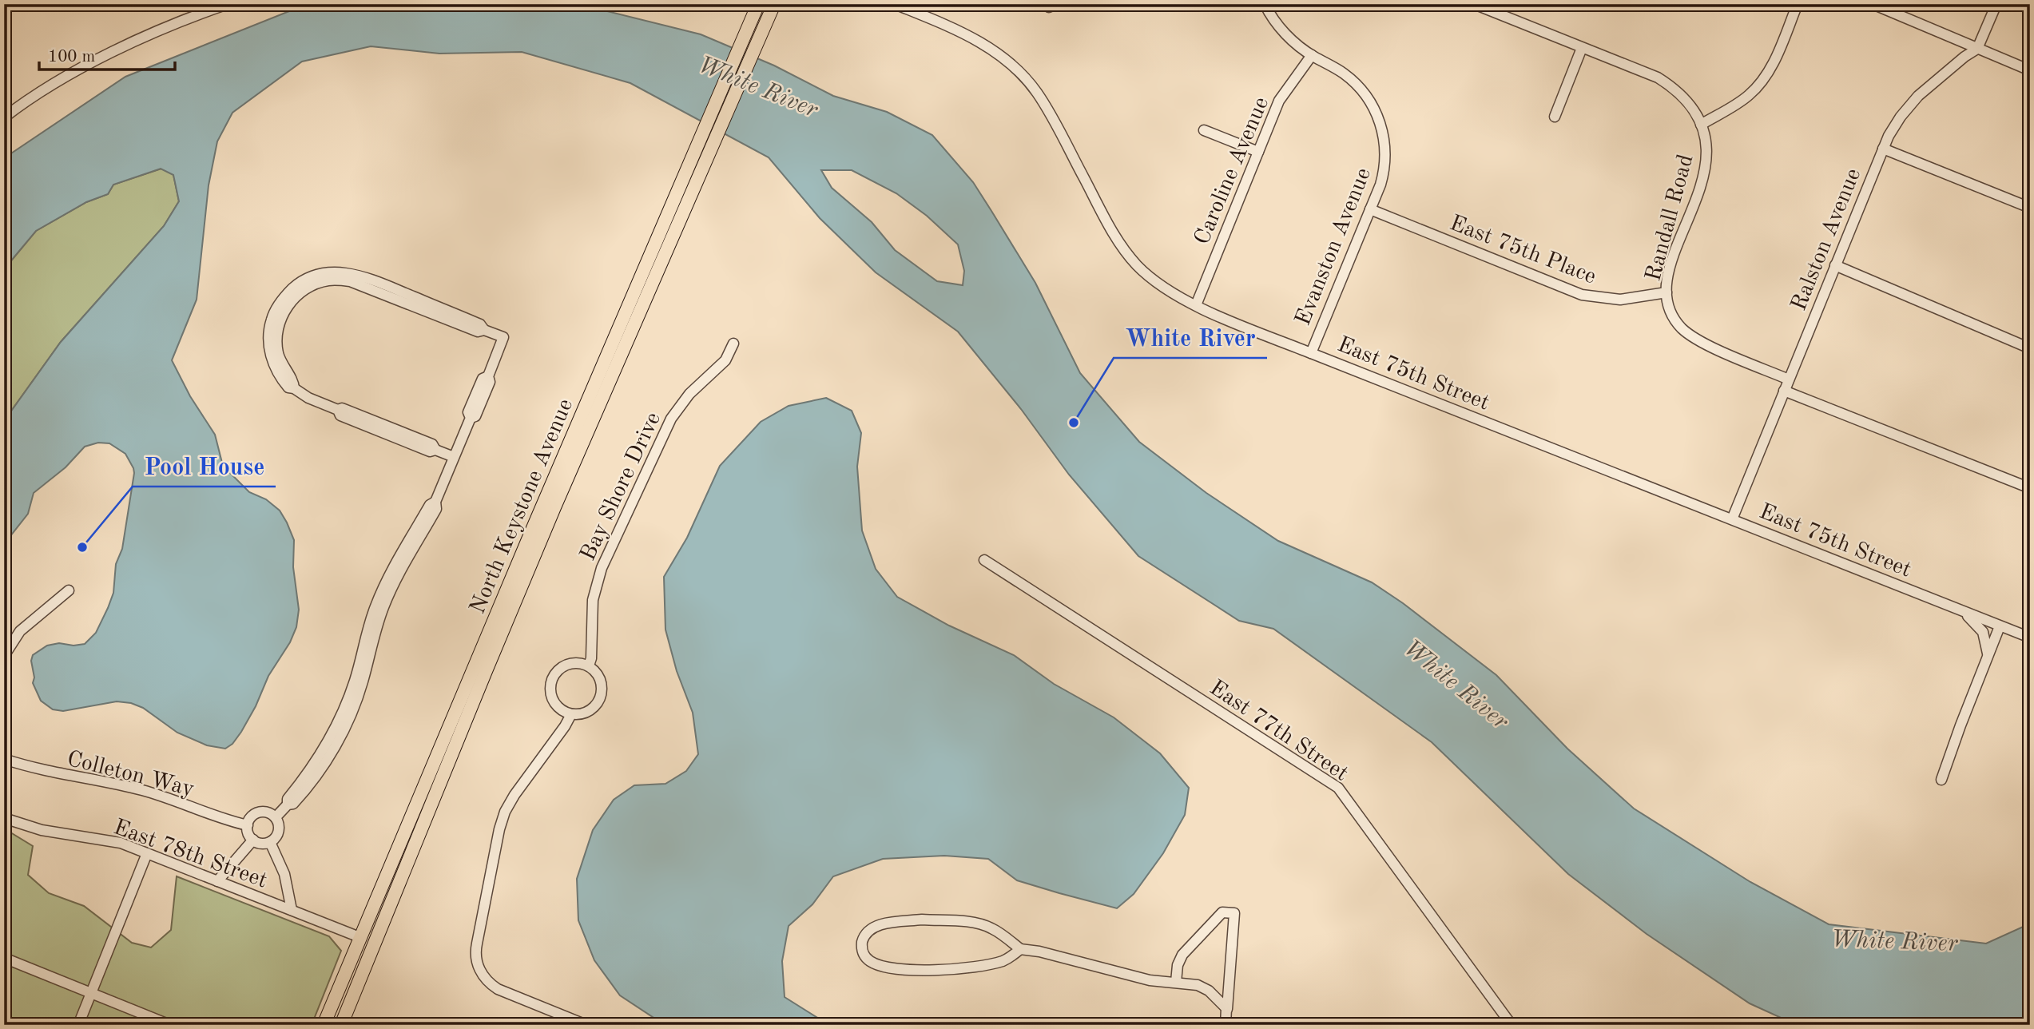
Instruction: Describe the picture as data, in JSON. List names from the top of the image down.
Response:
{
  "streets": {
    "main road": ["North Keystone Avenue"],
    "street": [
      "Caroline Avenue",
      "Randall Road",
      "Ralston Avenue",
      "Evanston Avenue",
      "East 75th Place",
      "East 75th Street",
      "Bay Shore Drive",
      "East 77th Street",
      "Colleton Way",
      "East 78th Street"
    ]
  },
  "crossings": [
    ["Caroline Avenue", "Evanston Avenue"],
    ["Caroline Avenue", "East 75th Street"],
    ["Randall Road", "Ralston Avenue"],
    ["Randall Road", "East 75th Place"],
    ["Ralston Avenue", "East 75th Street"],
    ["Evanston Avenue", "East 75th Place"],
    ["Evanston Avenue", "East 75th Street"],
    ["North Keystone Avenue", "East 78th Street"]
  ],
  "water": ["White River"],
  "places": ["White River", "Pool House"],
  "scale_bar": "100 m"
}
